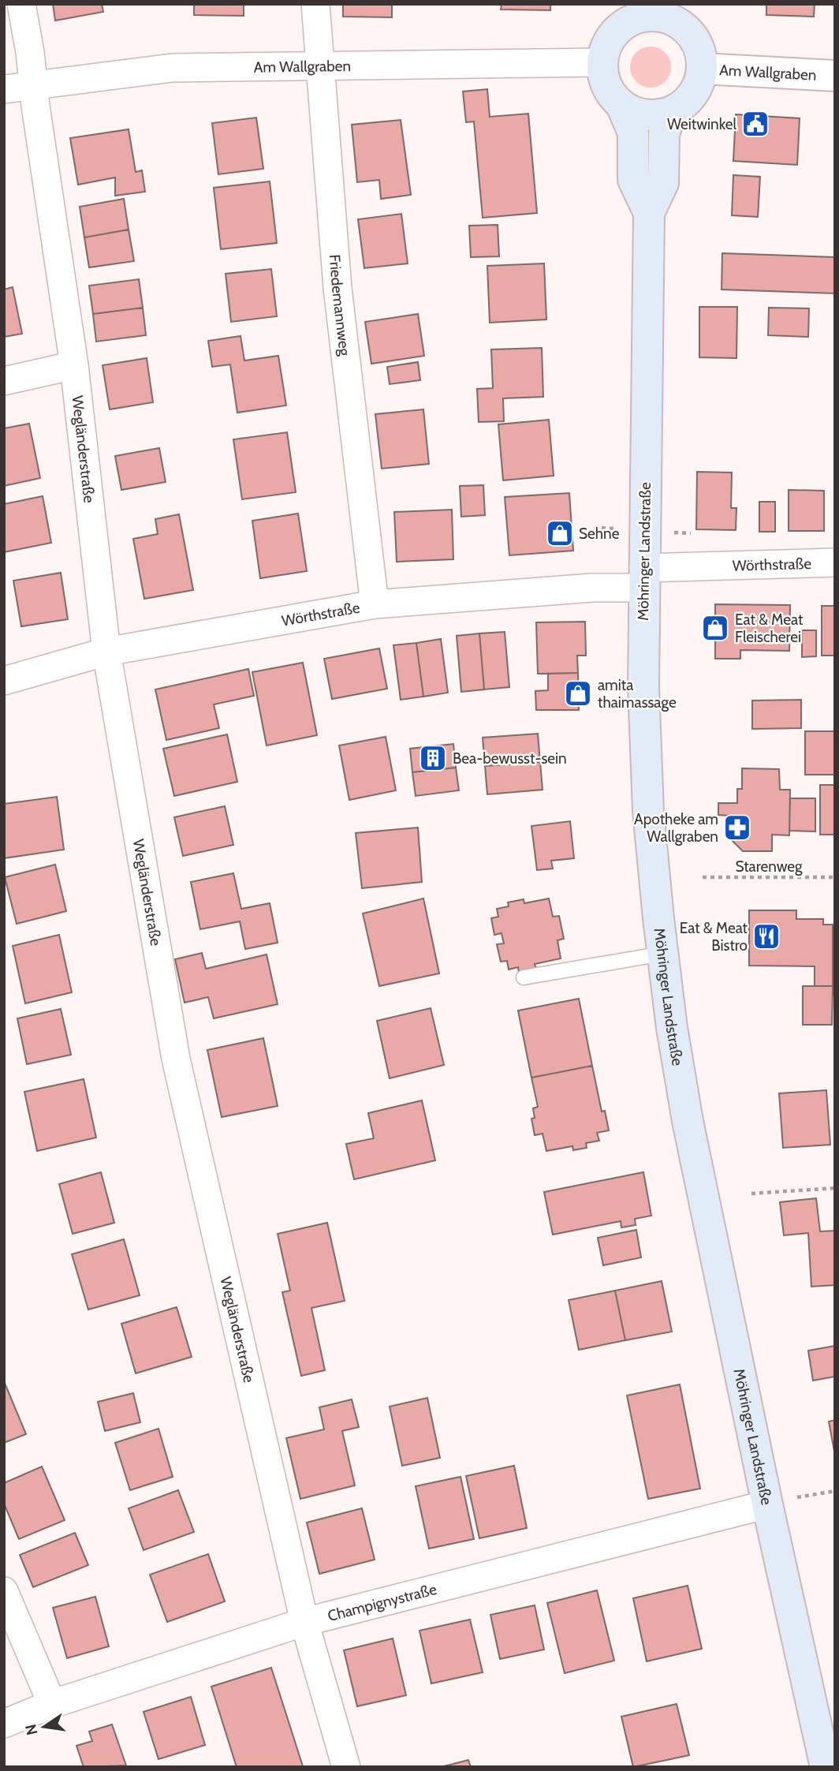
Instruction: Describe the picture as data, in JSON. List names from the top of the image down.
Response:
{
  "streets": {
    "main road": ["Möhringer Landstraße"],
    "street": [
      "Am Wallgraben",
      "Friedemannweg",
      "Wegländerstraße",
      "Wörthstraße",
      "Champignystraße"
    ],
    "path": ["Starenweg"]
  },
  "crossings": [
    ["Am Wallgraben", "Friedemannweg"],
    ["Am Wallgraben", "Wegländerstraße"],
    ["Am Wallgraben", "Möhringer Landstraße"],
    ["Friedemannweg", "Wörthstraße"],
    ["Wegländerstraße", "Wörthstraße"],
    ["Wegländerstraße", "Champignystraße"],
    ["Möhringer Landstraße", "Wörthstraße"],
    ["Möhringer Landstraße", "Champignystraße"]
  ],
  "places": {
    "public building": ["Weitwinkel"],
    "shop": ["Sehne", "Eat & Meat Fleischerei", "amita thaimassage"],
    "building": ["Bea-bewusst-sein"],
    "pharmacy": ["Apotheke am Wallgraben"],
    "restaurant": ["Eat & Meat Bistro"]
  },
  "north": "left"
}
